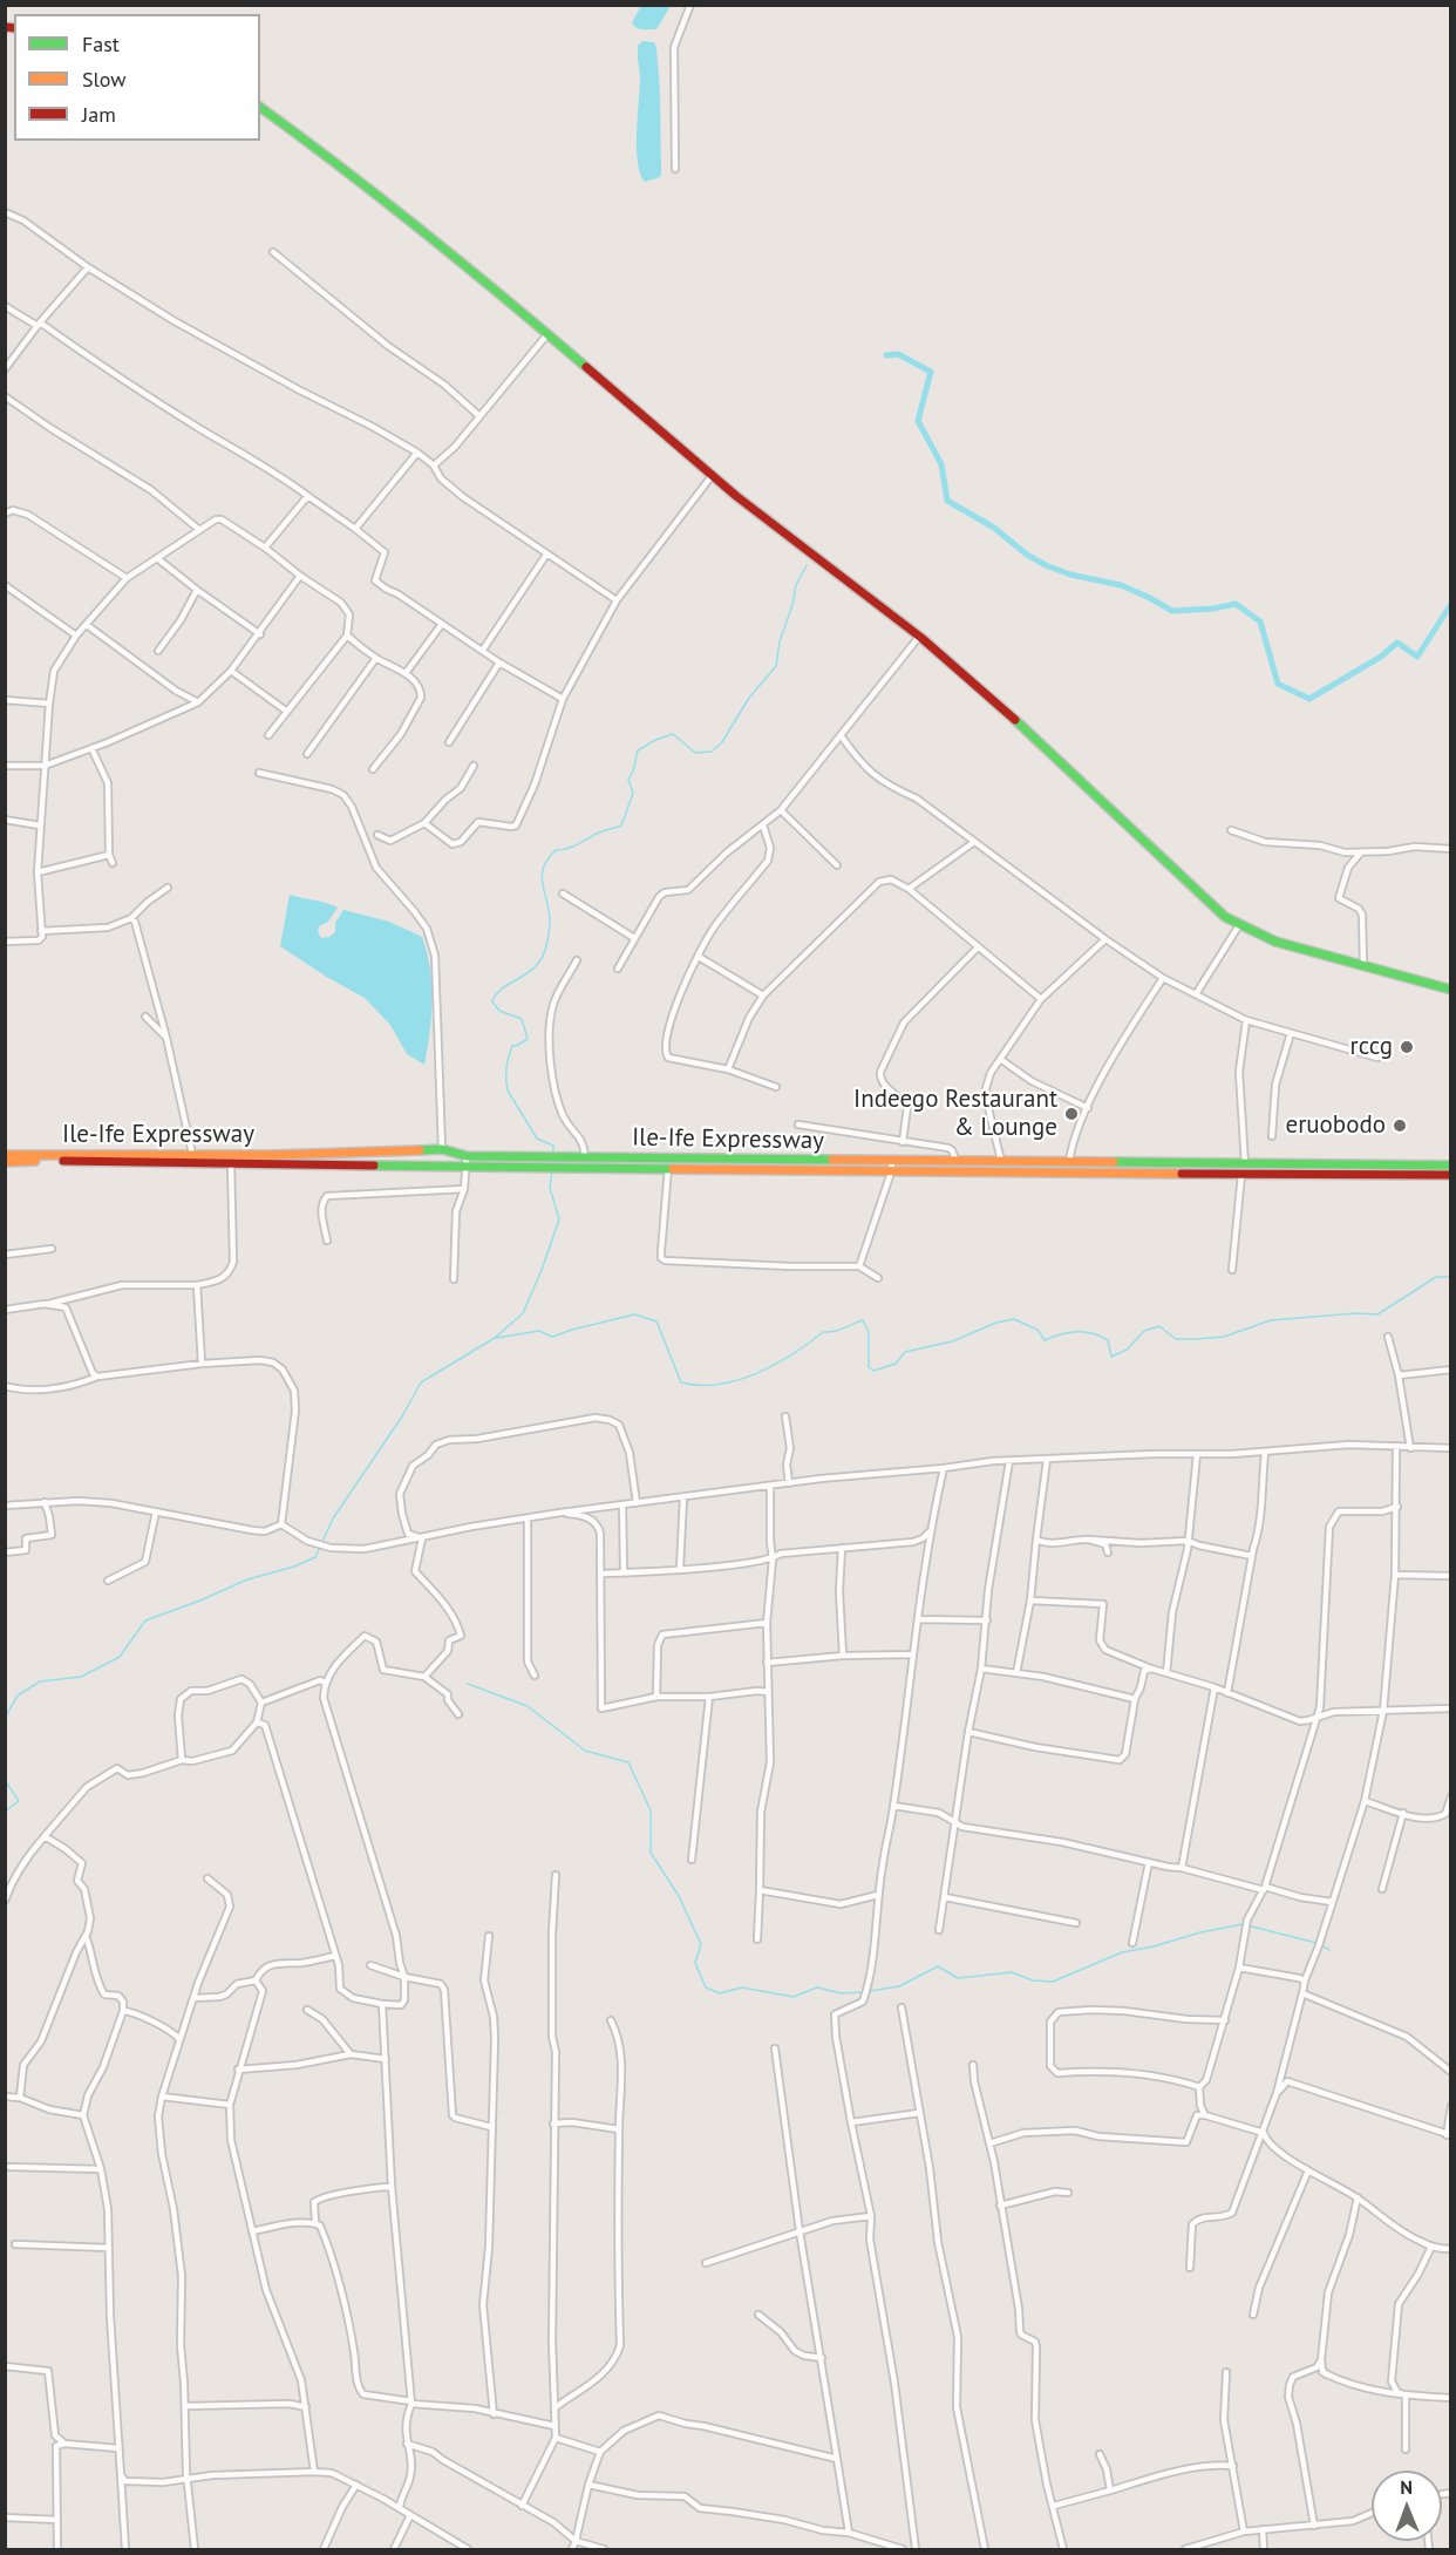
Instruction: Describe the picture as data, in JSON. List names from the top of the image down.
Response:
{
  "streets": {
    "main road": ["Ile-Ife Expressway"]
  },
  "places": ["rccg", "Indeego Restaurant & Lounge", "eruobodo"],
  "legend": ["Fast", "Slow", "Jam"],
  "north": "top"
}
